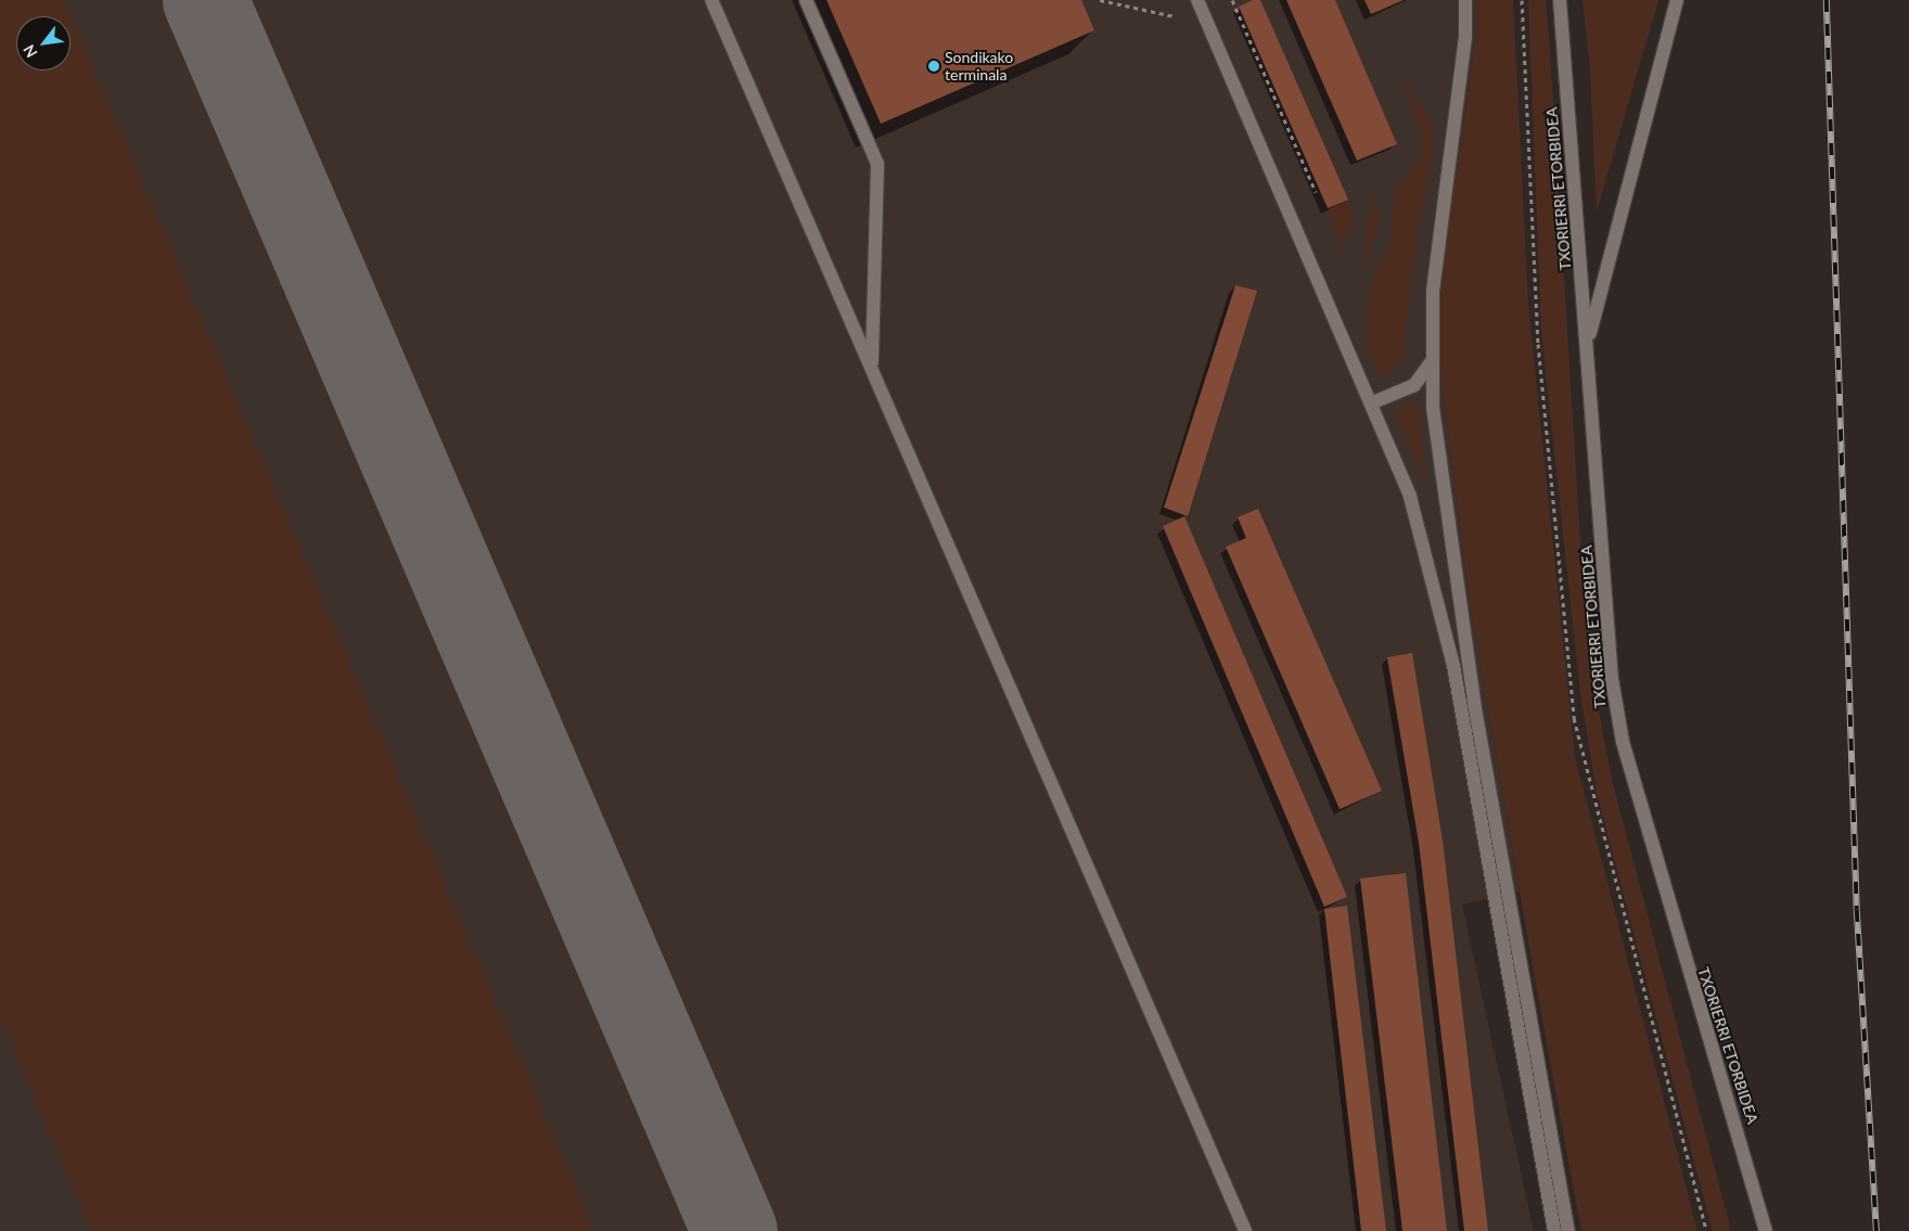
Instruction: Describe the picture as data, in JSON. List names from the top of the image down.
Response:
{
  "streets": {
    "street": ["TXORIERRI ETORBIDEA"]
  },
  "places": ["Sondikako terminala"],
  "north": "bottom left"
}
